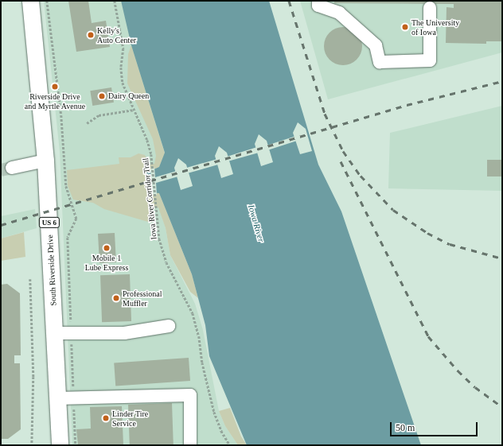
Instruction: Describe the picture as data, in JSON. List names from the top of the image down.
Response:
{
  "streets": {
    "main road": ["US 6", "South Riverside Drive"],
    "path": ["Iowa River Corridor Trail"]
  },
  "water": ["Iowa River"],
  "places": [
    "The University of Iowa",
    "Kelly's Auto Center",
    "Riverside Drive and Myrtle Avenue",
    "Dairy Queen",
    "Mobile 1 Lube Express",
    "Professional Muffler",
    "Linder Tire Service"
  ],
  "scale_bar": "50 m"
}
